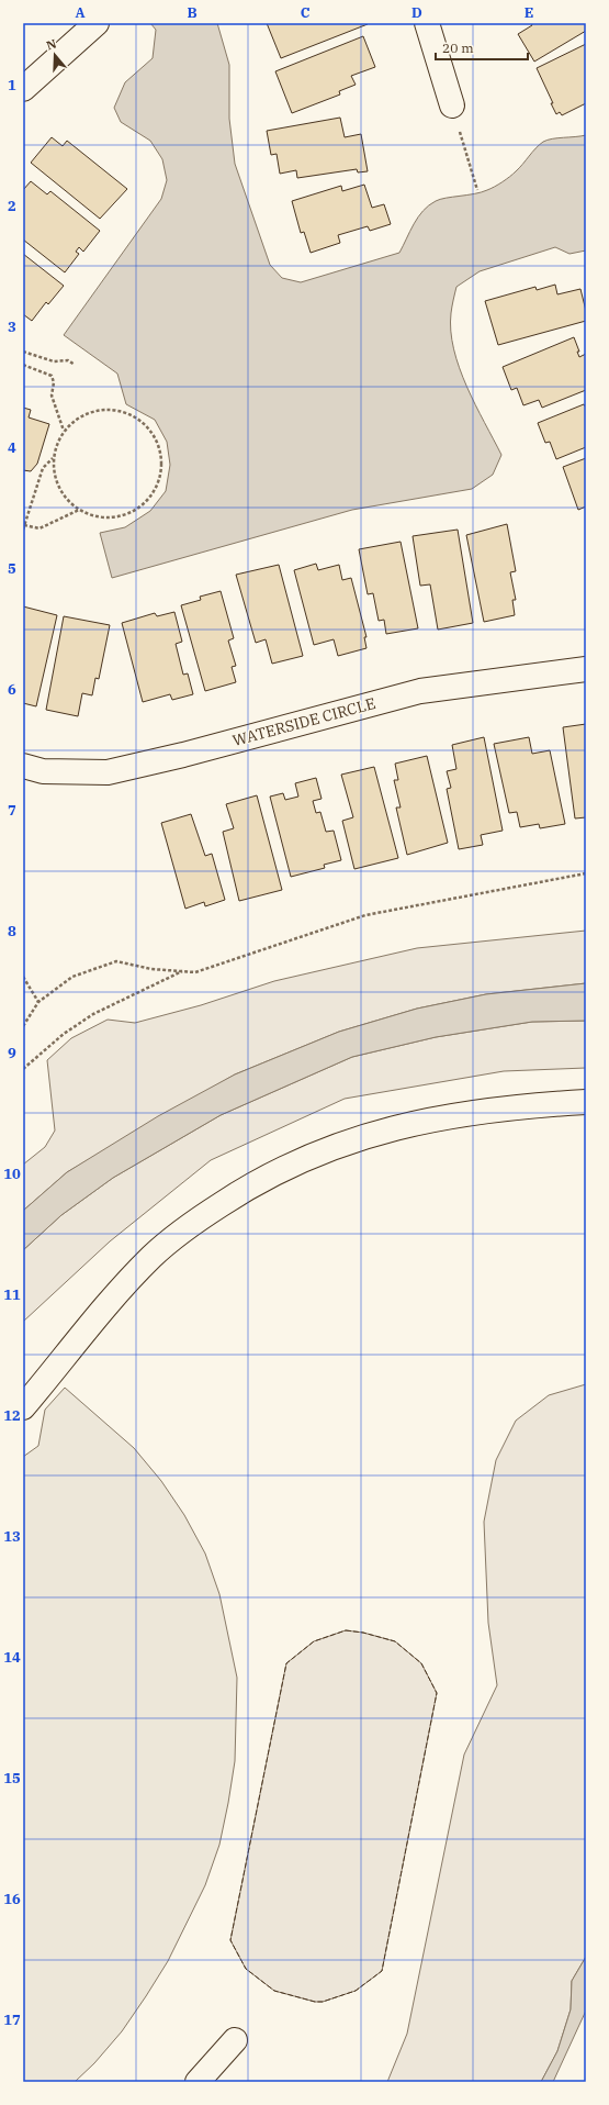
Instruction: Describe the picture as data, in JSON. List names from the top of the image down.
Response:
{
  "streets": {
    "street": ["WATERSIDE CIRCLE"]
  },
  "scale_bar": "20 m",
  "north": "top",
  "grid": {
    "columns": [
      "A",
      "B",
      "C",
      "D",
      "E"
    ],
    "rows": [
      "1",
      "2",
      "3",
      "4",
      "5",
      "6",
      "7",
      "8",
      "9",
      "10",
      "11",
      "12",
      "13",
      "14",
      "15",
      "16",
      "17"
    ]
  }
}
